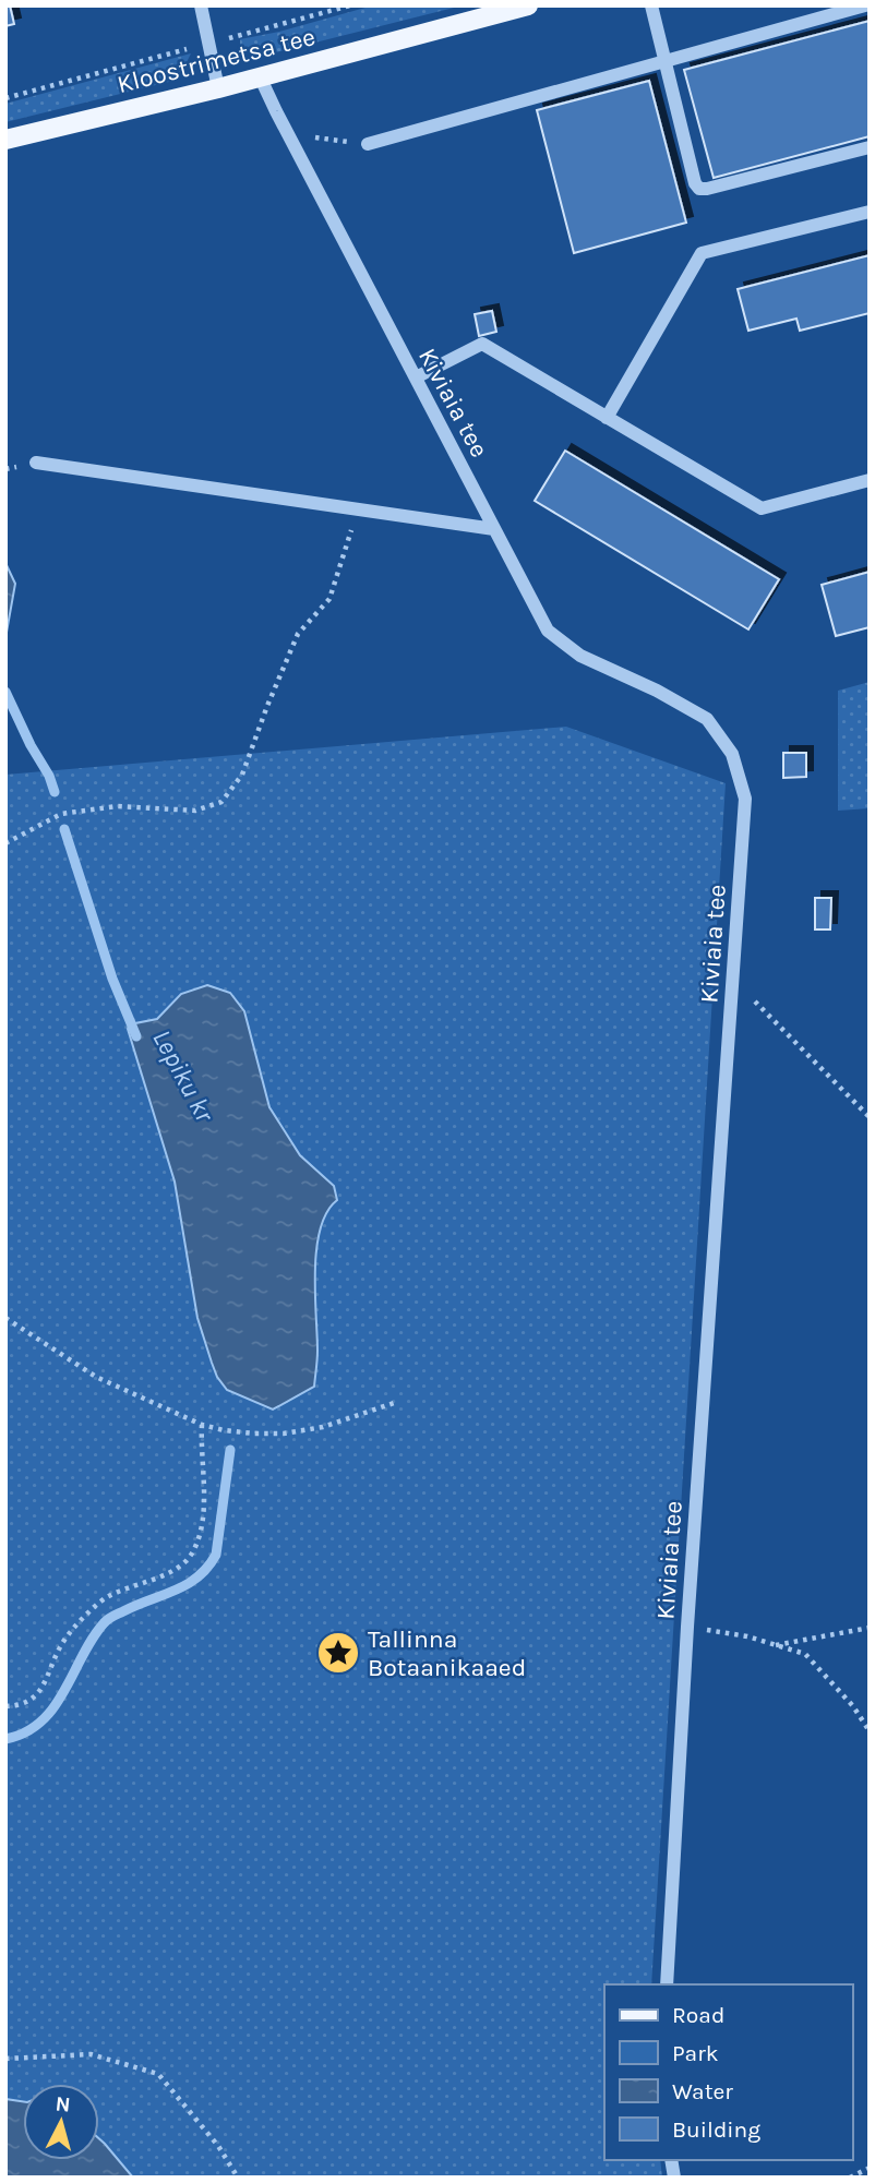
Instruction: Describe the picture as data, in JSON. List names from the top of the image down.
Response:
{
  "streets": {
    "main road": ["Kloostrimetsa tee"],
    "street": ["Kiviaia tee"]
  },
  "crossings": [
    ["Kloostrimetsa tee", "Kiviaia tee"]
  ],
  "water": ["Lepiku kr"],
  "places": {
    "place": ["Tallinna Botaanikaaed"]
  },
  "legend": [
    "Road",
    "Park",
    "Water",
    "Building"
  ],
  "north": "top"
}
